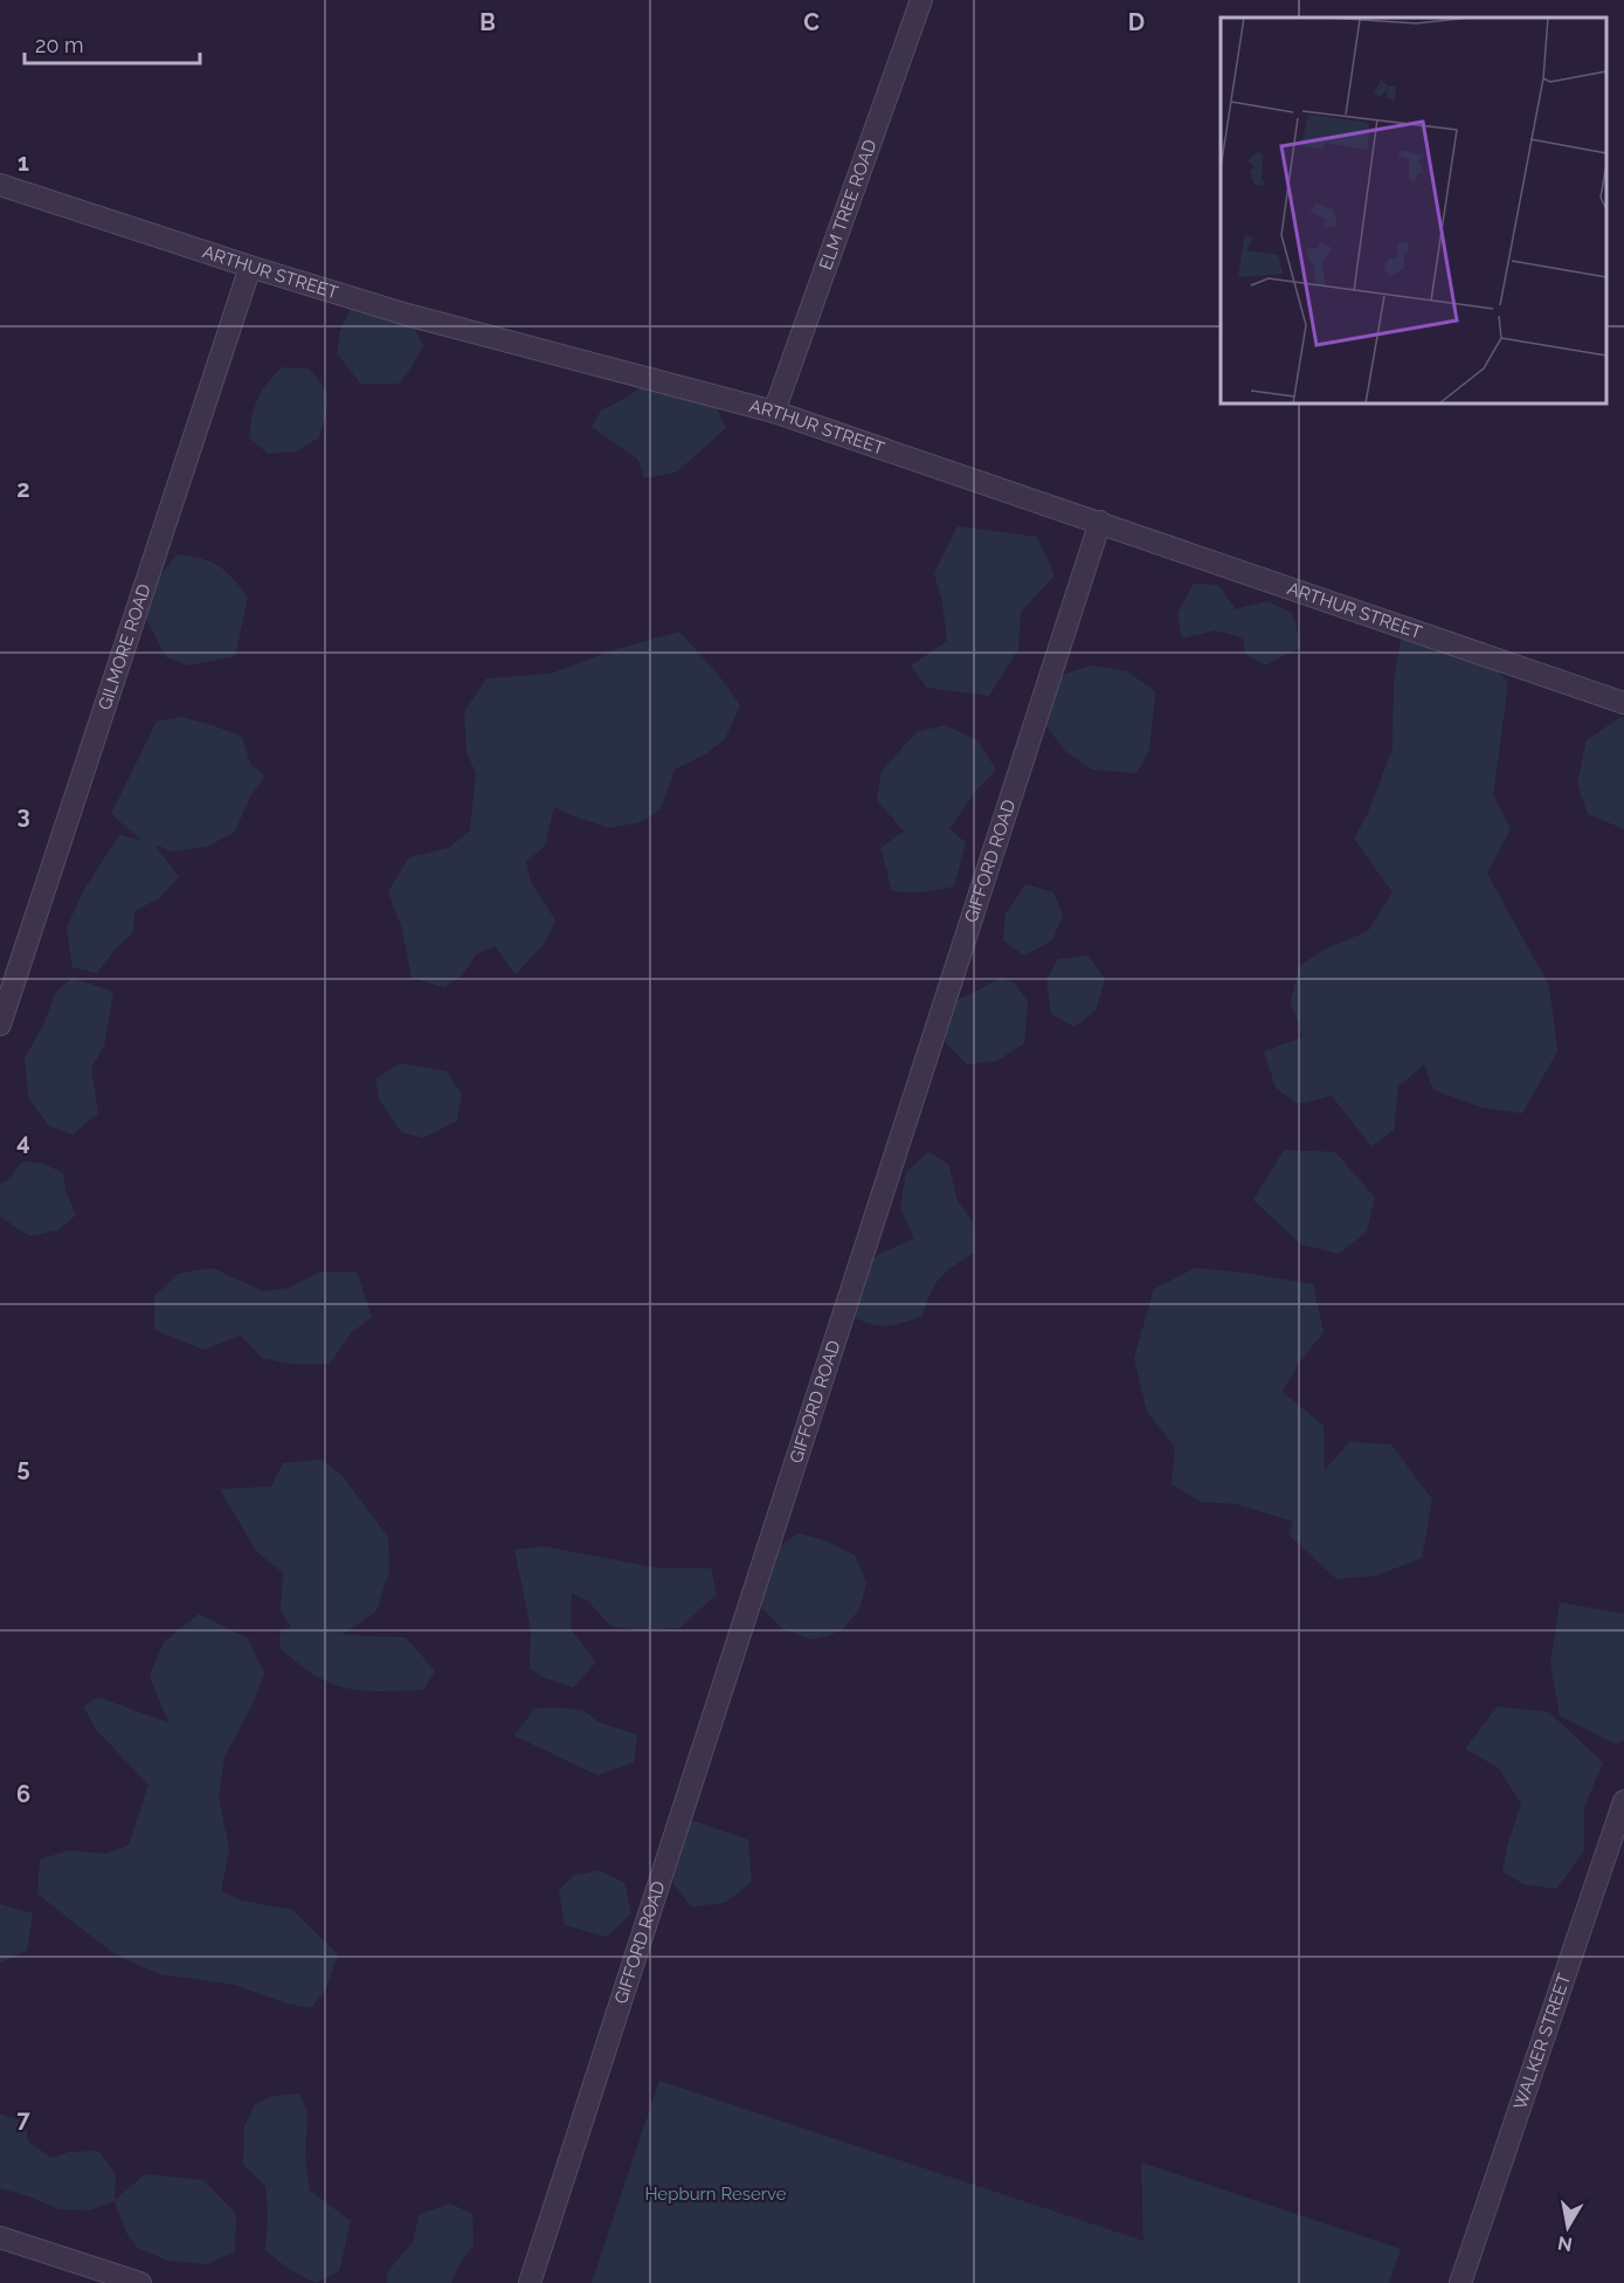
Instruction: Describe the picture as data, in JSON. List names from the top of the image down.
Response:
{
  "streets": {
    "street": [
      "ELM TREE ROAD",
      "ARTHUR STREET",
      "GILMORE ROAD",
      "GIFFORD ROAD",
      "WALKER STREET"
    ]
  },
  "crossings": [
    ["ELM TREE ROAD", "ARTHUR STREET"],
    ["ARTHUR STREET", "GILMORE ROAD"],
    ["ARTHUR STREET", "GIFFORD ROAD"]
  ],
  "parks": ["Hepburn Reserve"],
  "scale_bar": "20 m",
  "north": "bottom",
  "grid": {
    "columns": ["B", "C", "D"],
    "rows": [
      "1",
      "2",
      "3",
      "4",
      "5",
      "6",
      "7"
    ]
  }
}
